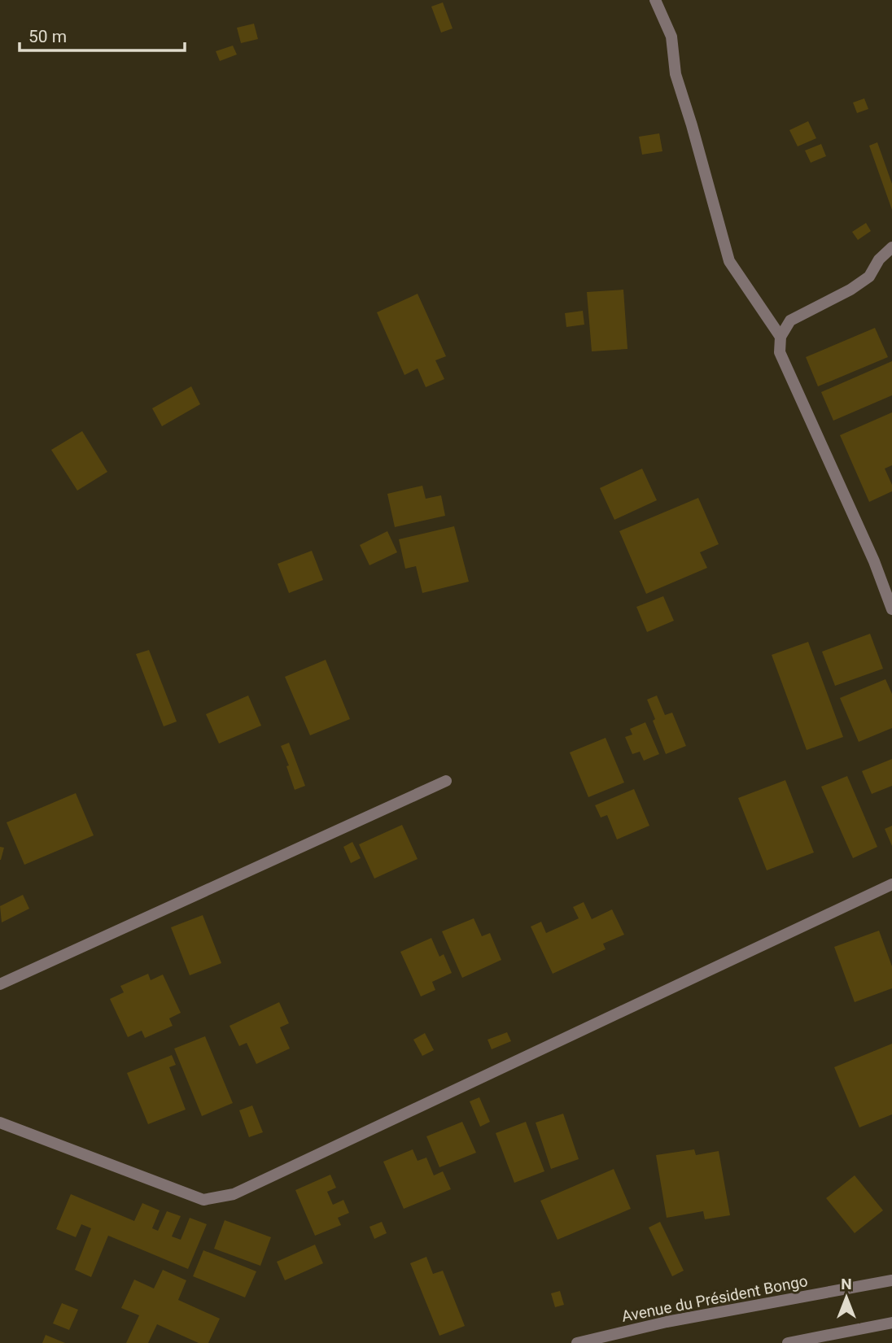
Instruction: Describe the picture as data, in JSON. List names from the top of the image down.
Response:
{
  "streets": {
    "street": ["Avenue du Président Bongo"]
  },
  "scale_bar": "50 m",
  "north": "top"
}
